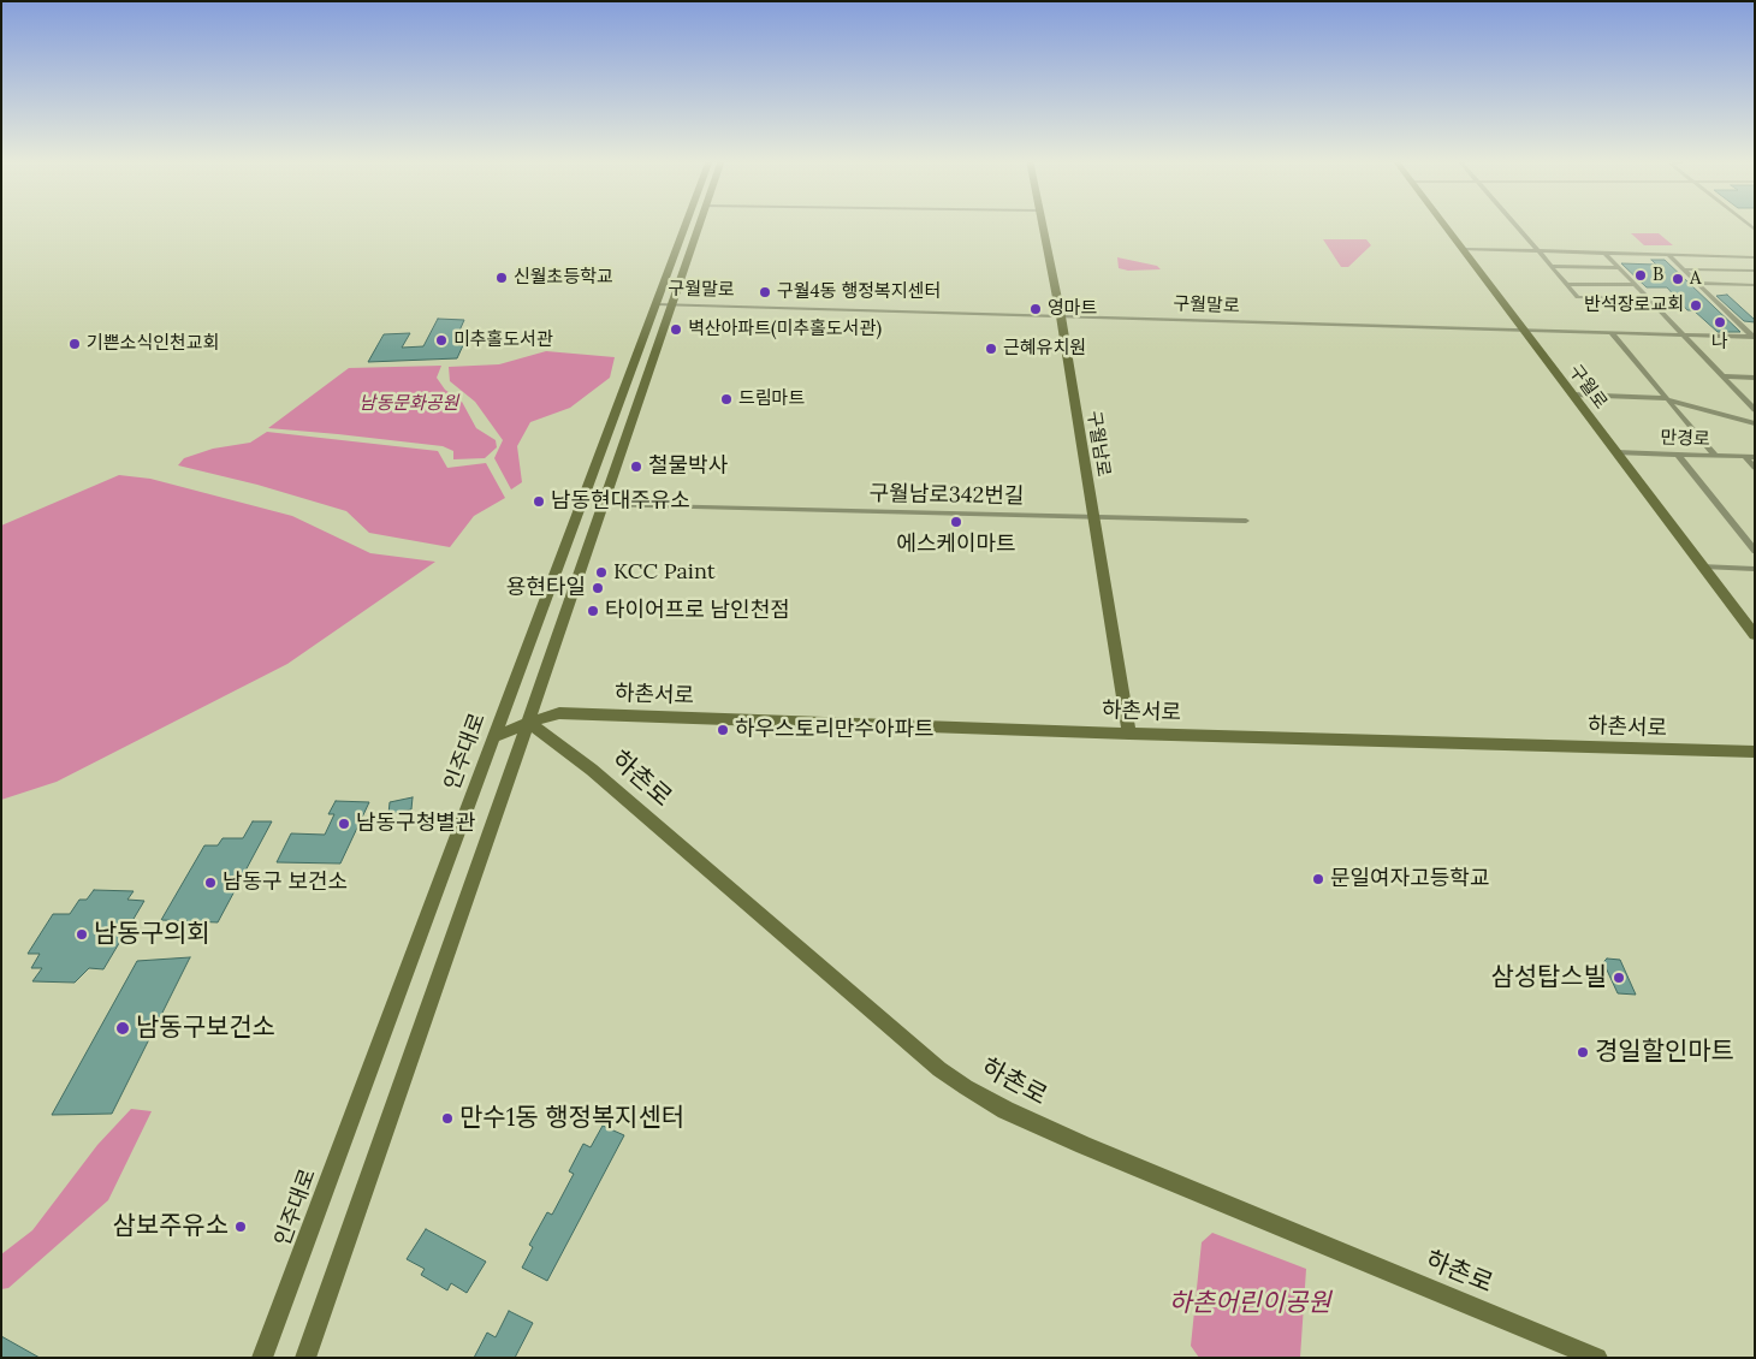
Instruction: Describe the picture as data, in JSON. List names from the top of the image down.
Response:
{
  "streets": {
    "main road": [
      "구월로",
      "구월남로",
      "하촌서로",
      "인주대로",
      "하촌로"
    ],
    "street": ["구월말로", "만경로", "구월남로342번길"]
  },
  "crossings": [
    ["구월말로", "구월로"],
    ["구월말로", "구월남로"],
    ["구월말로", "인주대로"],
    ["구월로", "만경로"],
    ["구월남로", "구월남로342번길"],
    ["구월남로", "하촌서로"],
    ["구월남로342번길", "인주대로"],
    ["하촌서로", "인주대로"],
    ["하촌서로", "하촌로"],
    ["인주대로", "하촌로"]
  ],
  "parks": ["남동문화공원", "하촌어린이공원"],
  "places": [
    "B",
    "신월초등학교",
    "A",
    "구월4동 행정복지센터",
    "반석장로교회",
    "영마트",
    "나",
    "벽산아파트(미추홀도서관)",
    "미추홀도서관",
    "기쁜소식인천교회",
    "근혜유치원",
    "드림마트",
    "철물박사",
    "남동현대주유소",
    "에스케이마트",
    "KCC Paint",
    "용현타일",
    "타이어프로 남인천점",
    "하우스토리만수아파트",
    "남동구청별관",
    "문일여자고등학교",
    "남동구 보건소",
    "남동구의회",
    "삼성탑스빌",
    "남동구보건소",
    "경일할인마트",
    "만수1동 행정복지센터",
    "삼보주유소"
  ]
}
